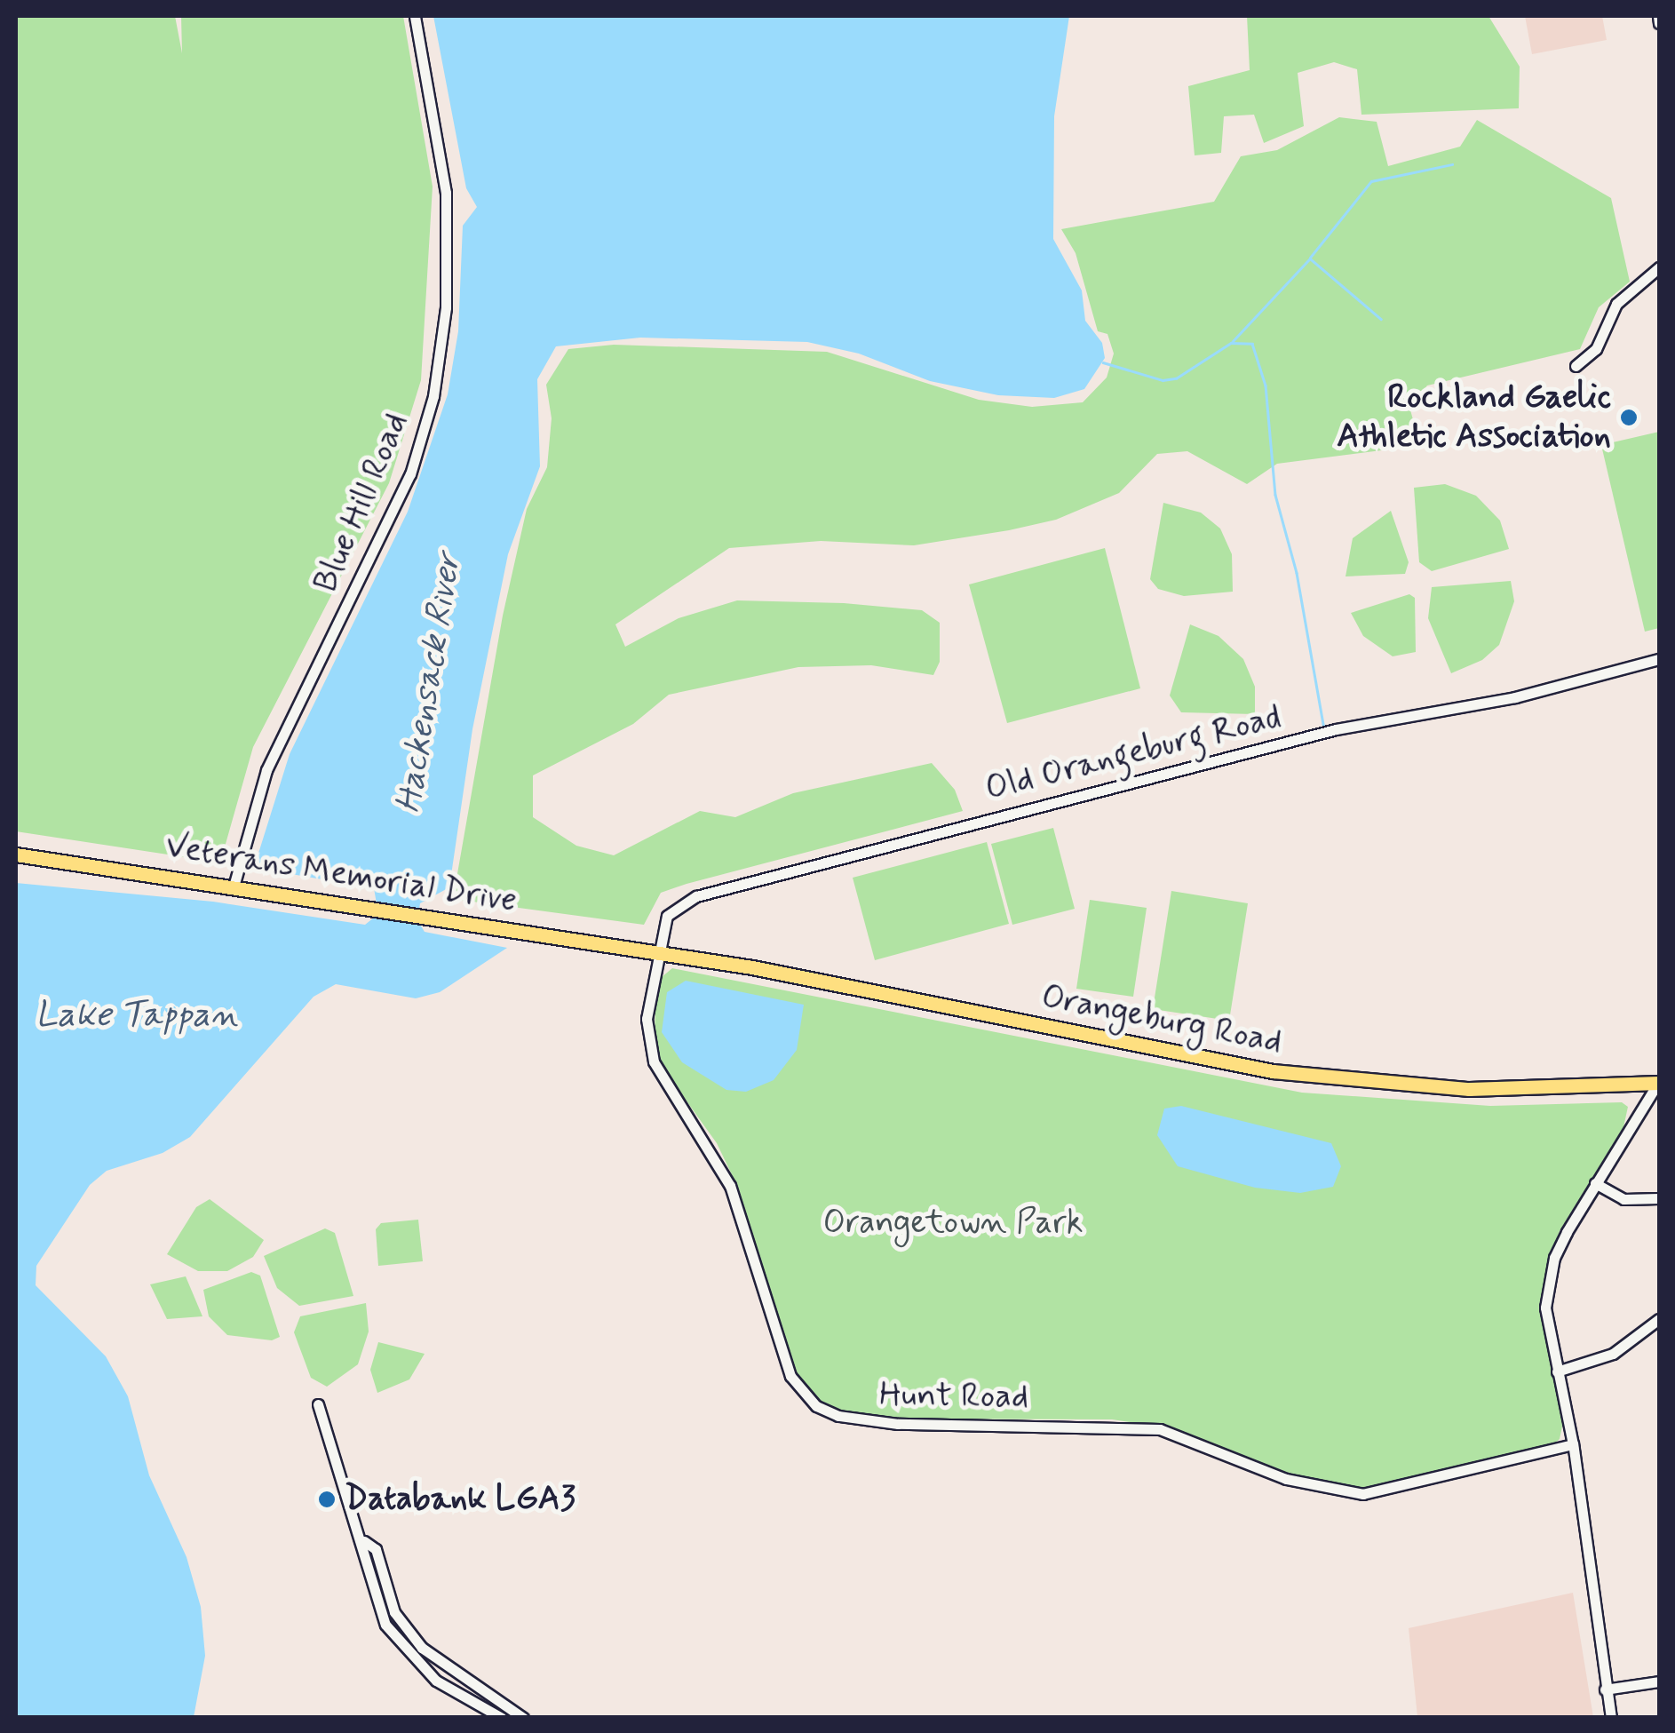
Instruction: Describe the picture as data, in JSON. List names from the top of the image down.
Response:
{
  "streets": {
    "main road": ["Veterans Memorial Drive", "Orangeburg Road"],
    "street": ["Blue Hill Road", "Old Orangeburg Road", "Hunt Road"]
  },
  "crossings": [
    ["Blue Hill Road", "Veterans Memorial Drive"],
    ["Old Orangeburg Road", "Veterans Memorial Drive"],
    ["Old Orangeburg Road", "Orangeburg Road"],
    ["Old Orangeburg Road", "Hunt Road"],
    ["Veterans Memorial Drive", "Orangeburg Road"],
    ["Veterans Memorial Drive", "Hunt Road"],
    ["Orangeburg Road", "Hunt Road"]
  ],
  "water": ["Hackensack River", "Lake Tappan"],
  "parks": ["Orangetown Park"],
  "places": ["Rockland Gaelic Athletic Association", "Databank LGA3"]
}
